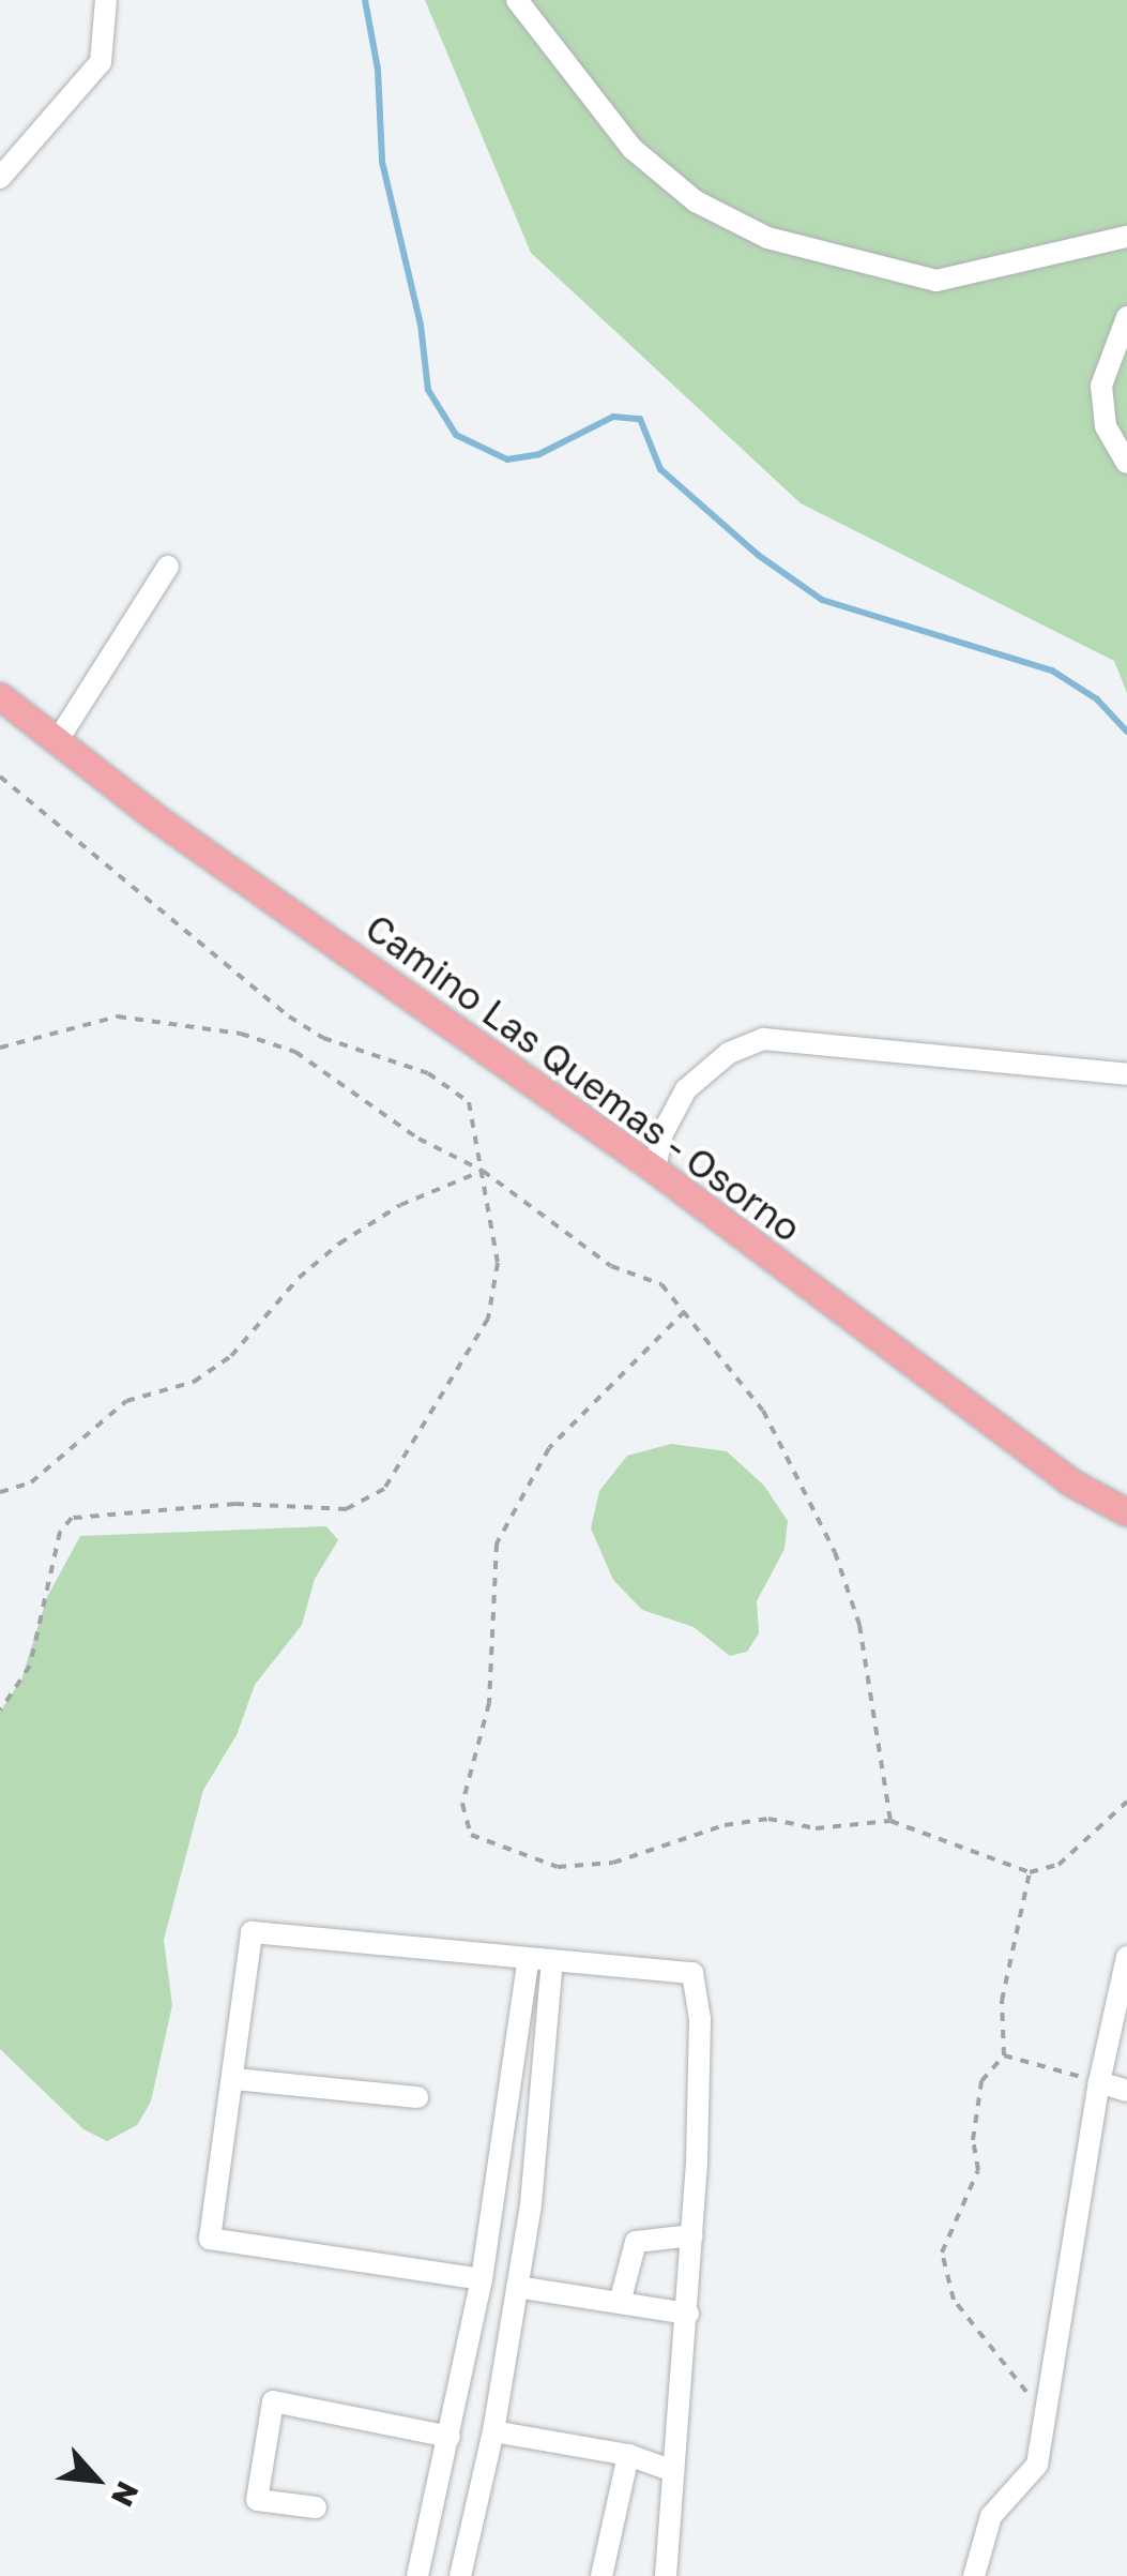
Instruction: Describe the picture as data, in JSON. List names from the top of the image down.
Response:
{
  "streets": {
    "main road": ["Camino Las Quemas - Osorno"]
  },
  "north": "bottom right"
}
